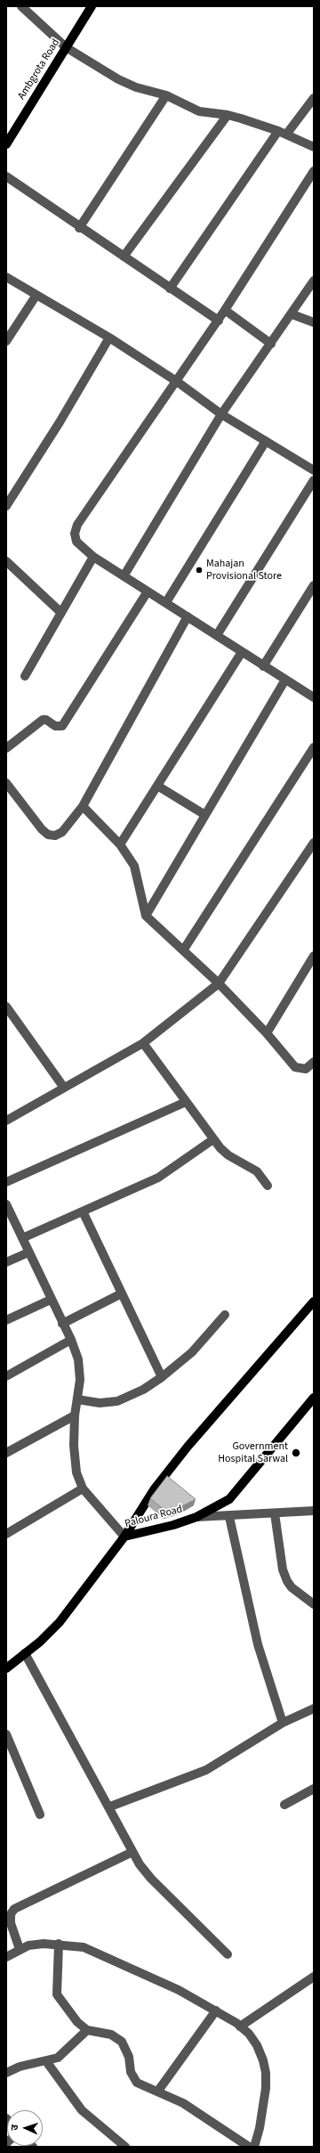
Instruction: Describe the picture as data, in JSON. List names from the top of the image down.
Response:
{
  "streets": {
    "main road": ["Ambgrota Road", "Paloura Road"]
  },
  "places": ["Mahajan Provisional Store", "Government Hospital Sarwal"],
  "north": "left"
}
